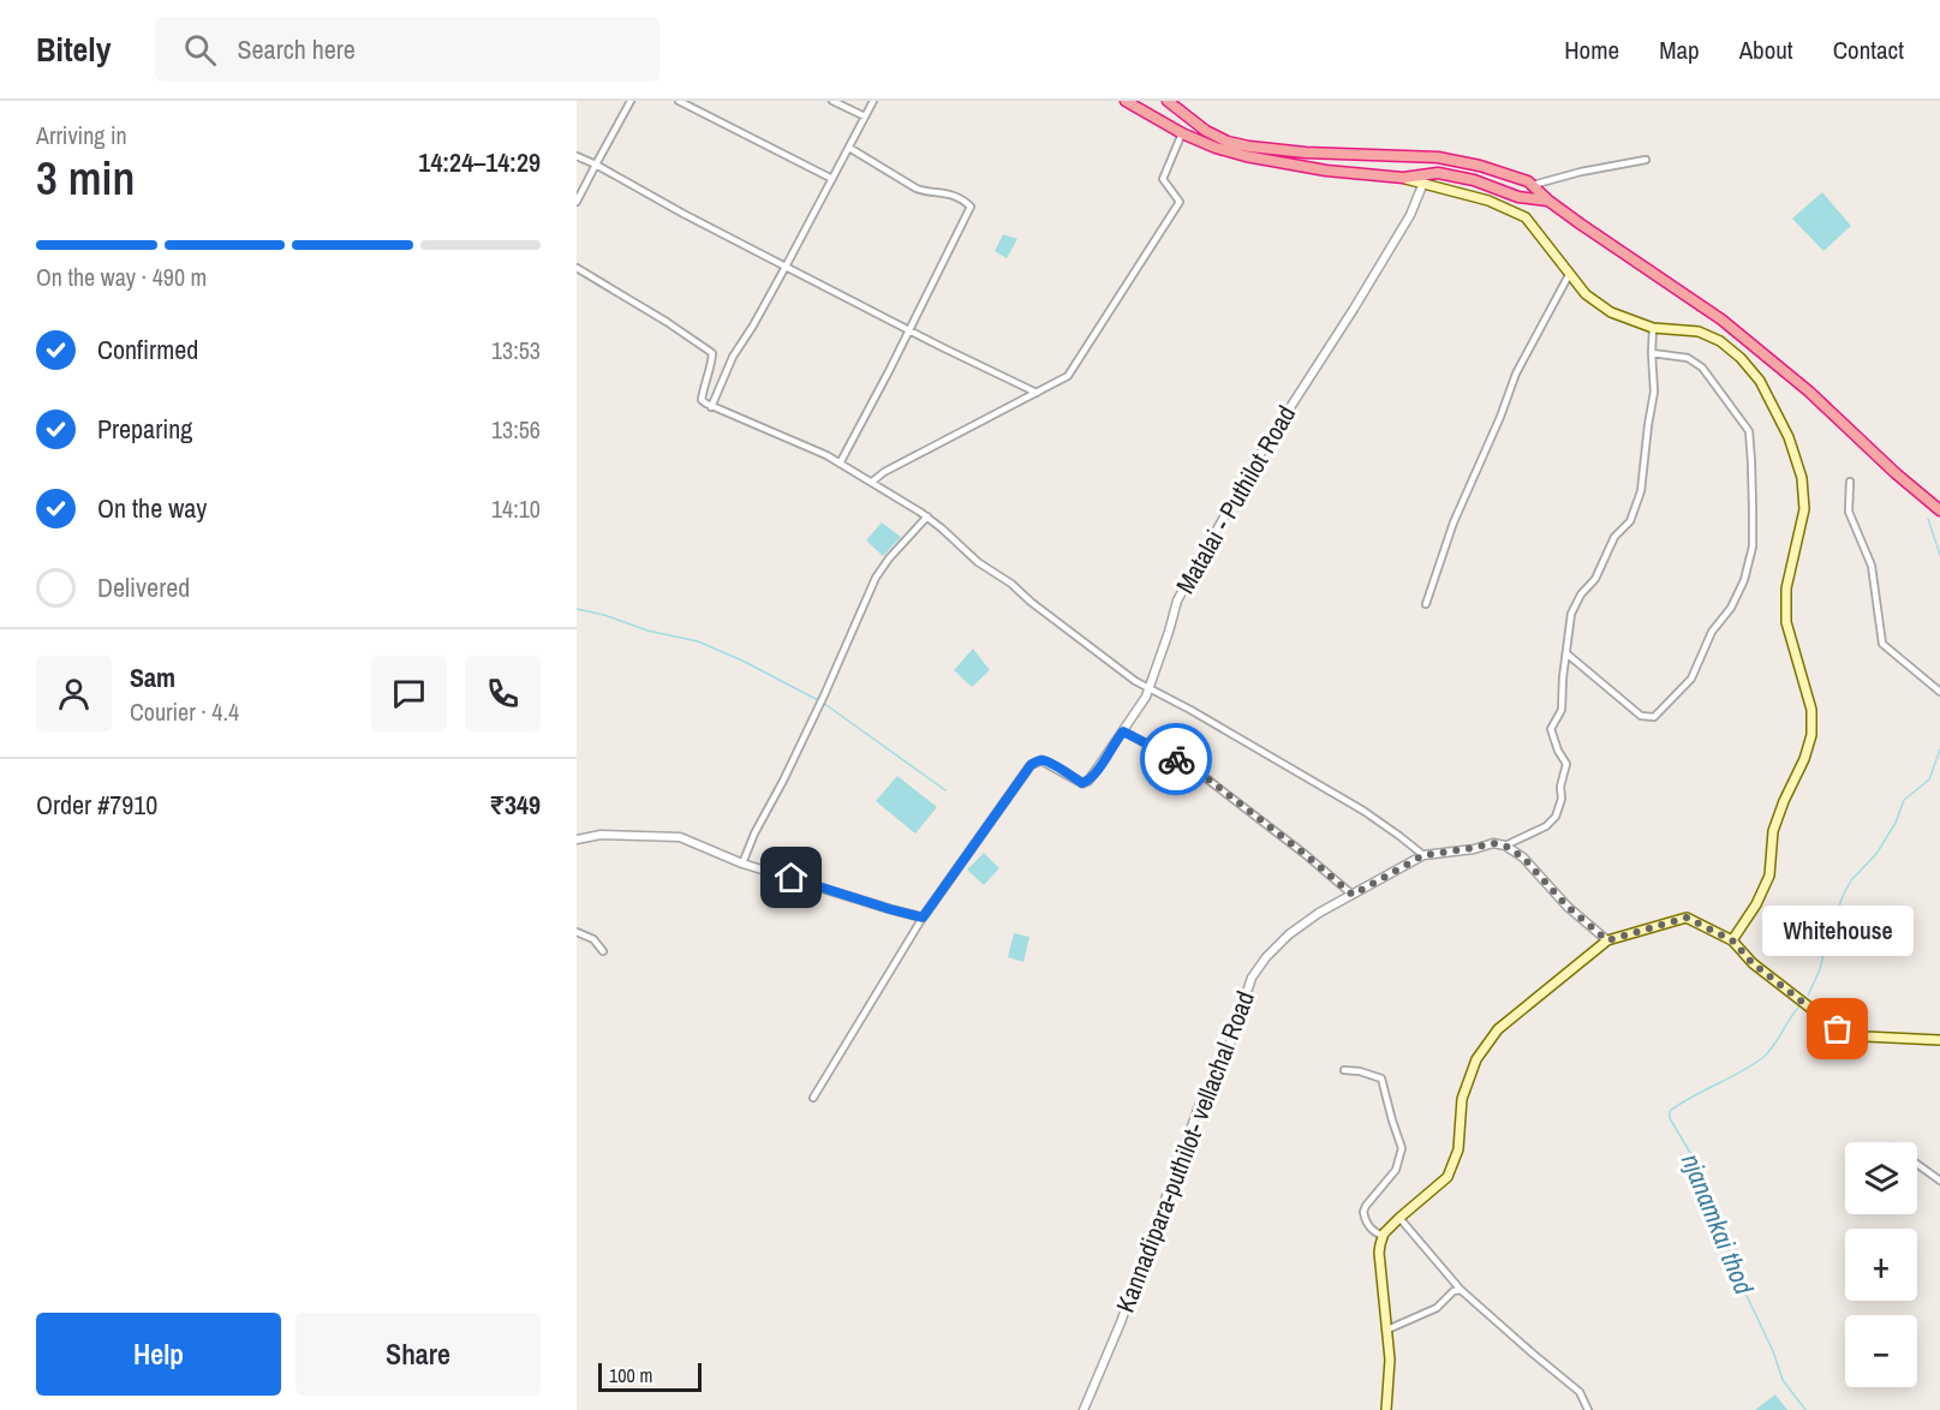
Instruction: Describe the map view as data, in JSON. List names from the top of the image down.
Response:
{
  "streets": {
    "street": ["Matalai - Puthilot Road", "Kannadipara-puthilot- vellachal Road"]
  },
  "water": ["njanamkai thod"],
  "places": ["Whitehouse"],
  "scale_bar": "100 m",
  "page": {
    "header": "Bitely",
    "search": "Search here",
    "nav": [
      "Home",
      "Map",
      "About",
      "Contact"
    ],
    "heading": ["3 min", "Arriving in", "14:24–14:29"],
    "panel": [
      "Sam",
      "Courier · 4.4",
      "Order #7910",
      "₹349"
    ],
    "bar": "On the way · 490 m",
    "list": [
      ["Confirmed", "13:53"],
      ["Preparing", "13:56"],
      ["On the way", "14:10"],
      "Delivered"
    ],
    "bubble": "Whitehouse",
    "map_buttons": ["+", "−"],
    "buttons": ["Help", "Share"],
    "scale": "100 m"
  }
}
